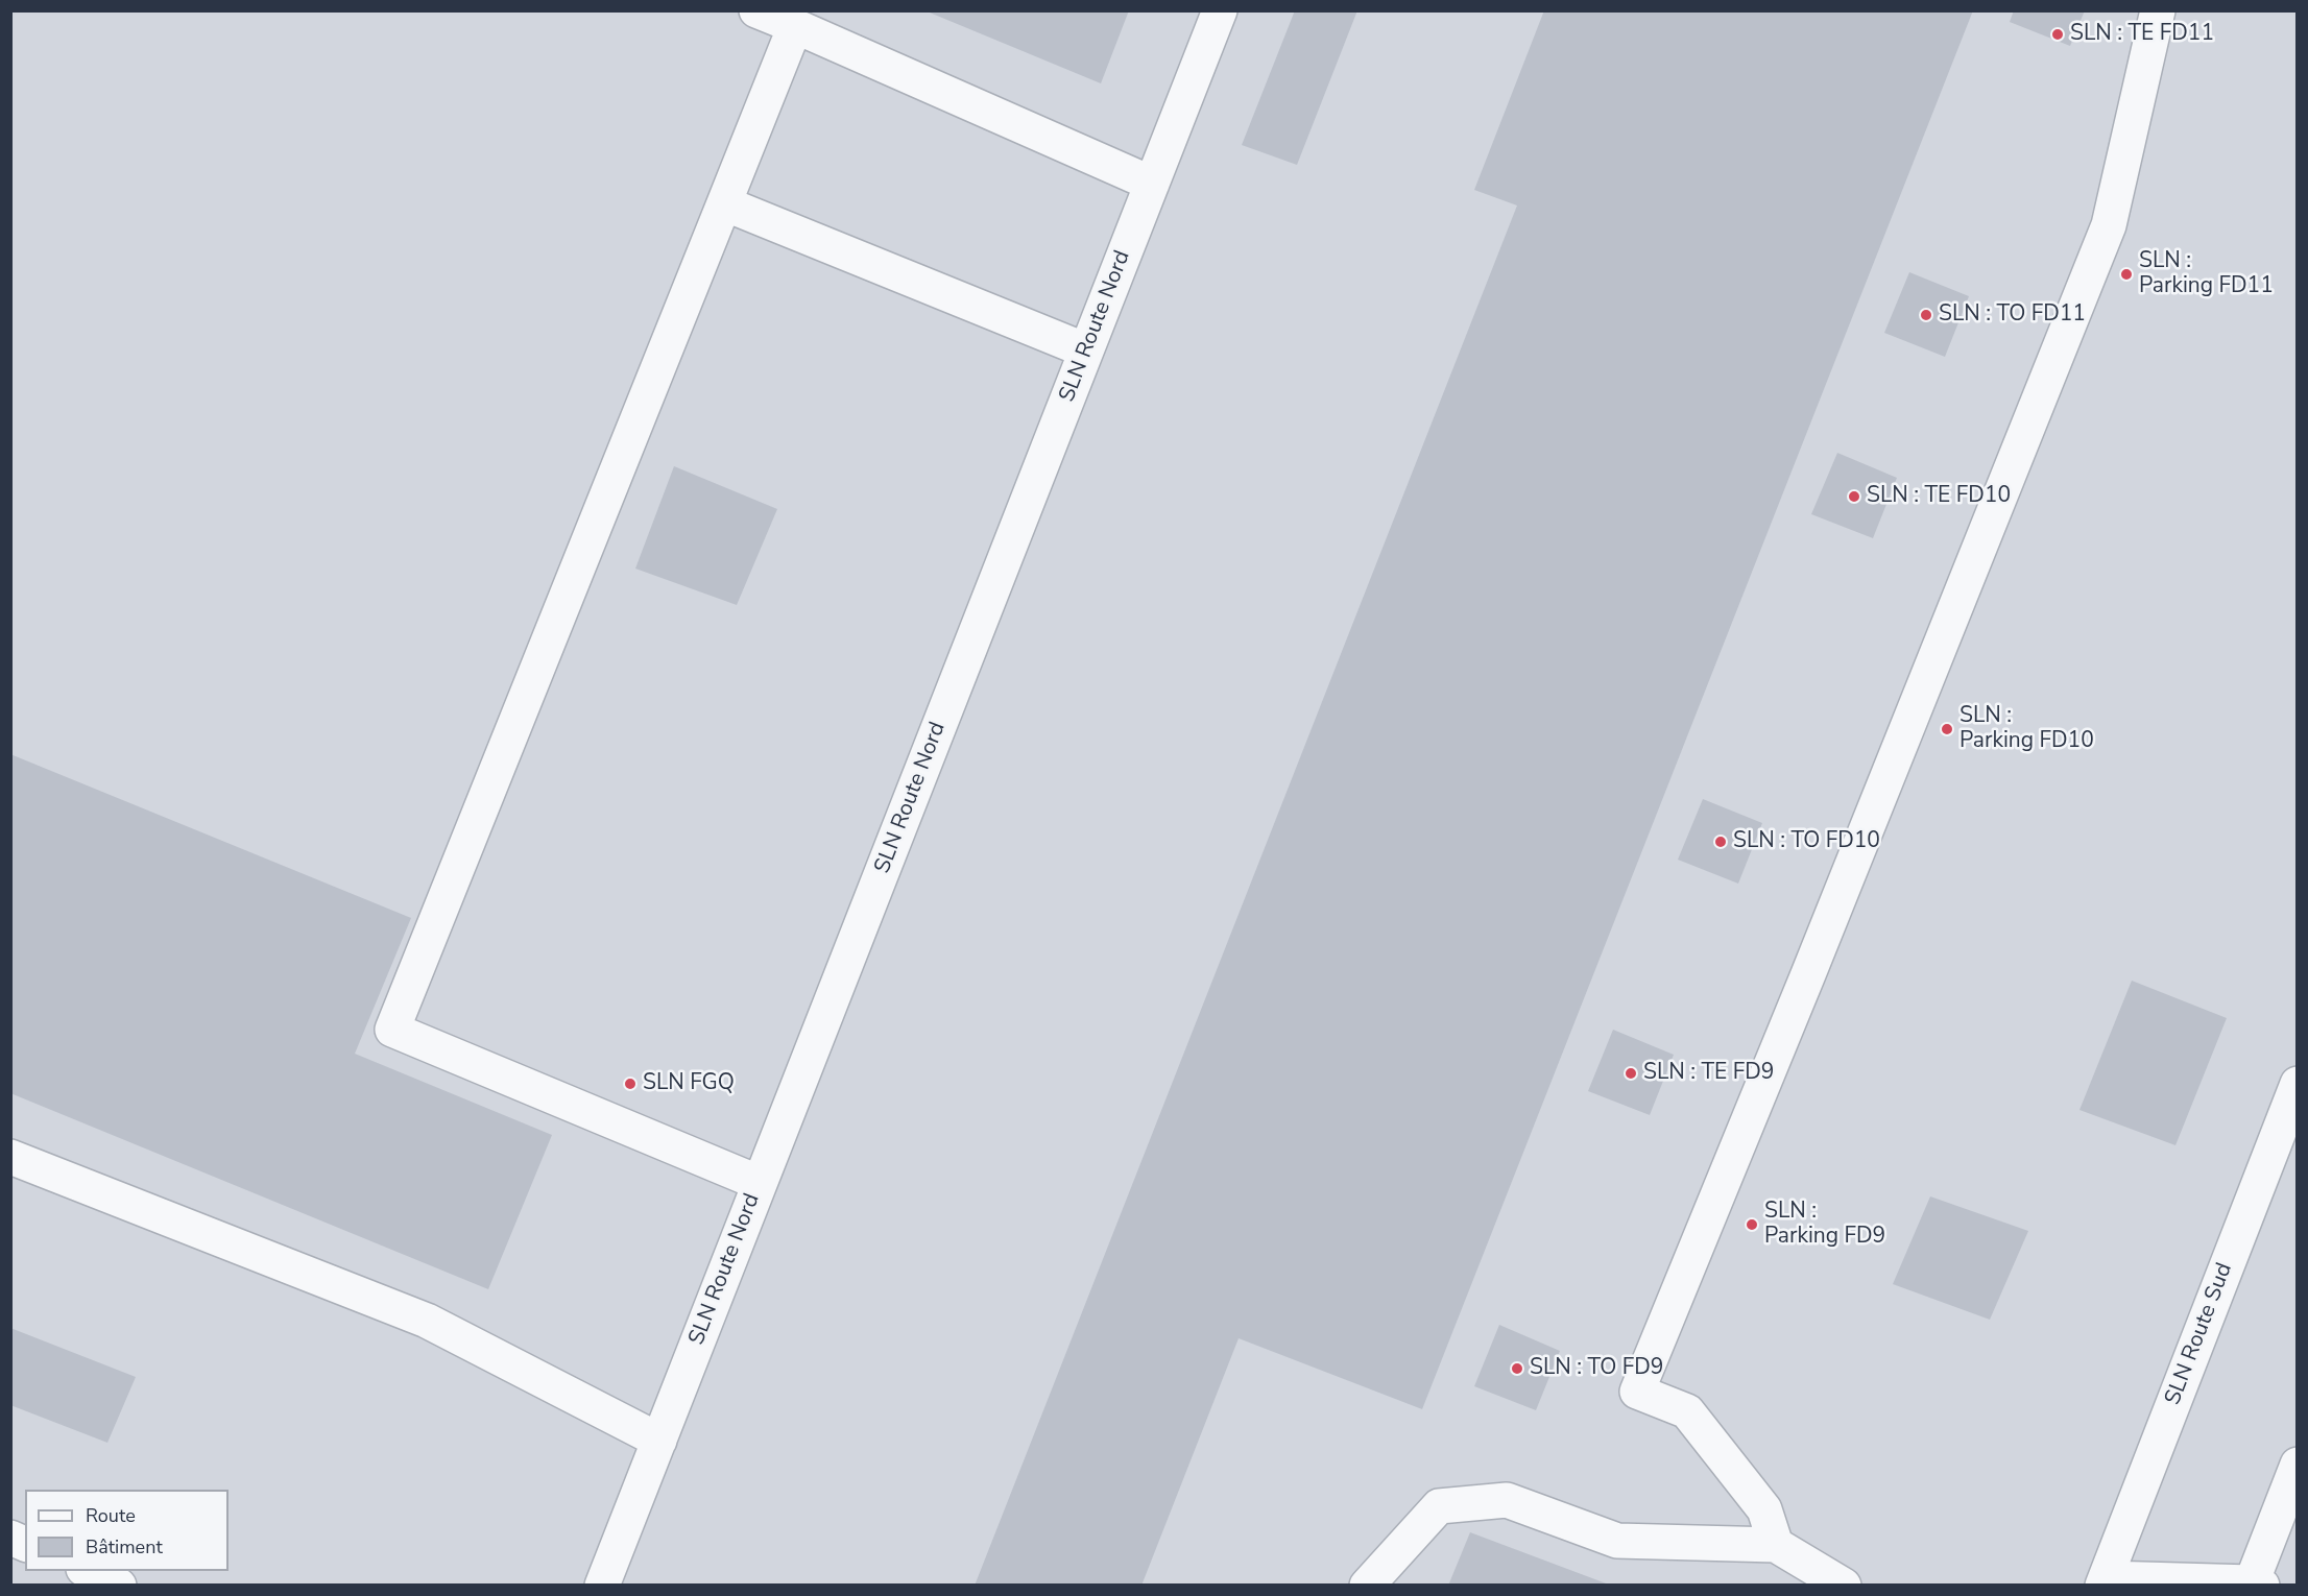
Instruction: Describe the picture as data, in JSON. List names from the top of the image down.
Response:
{
  "streets": {
    "lane": ["SLN Route Nord", "SLN Route Sud"]
  },
  "places": [
    "SLN : TE FD11",
    "SLN : Parking FD11",
    "SLN : TO FD11",
    "SLN : TE FD10",
    "SLN : Parking FD10",
    "SLN : TO FD10",
    "SLN : TE FD9",
    "SLN FGQ",
    "SLN : Parking FD9",
    "SLN : TO FD9"
  ],
  "legend": ["Route", "Bâtiment"]
}
